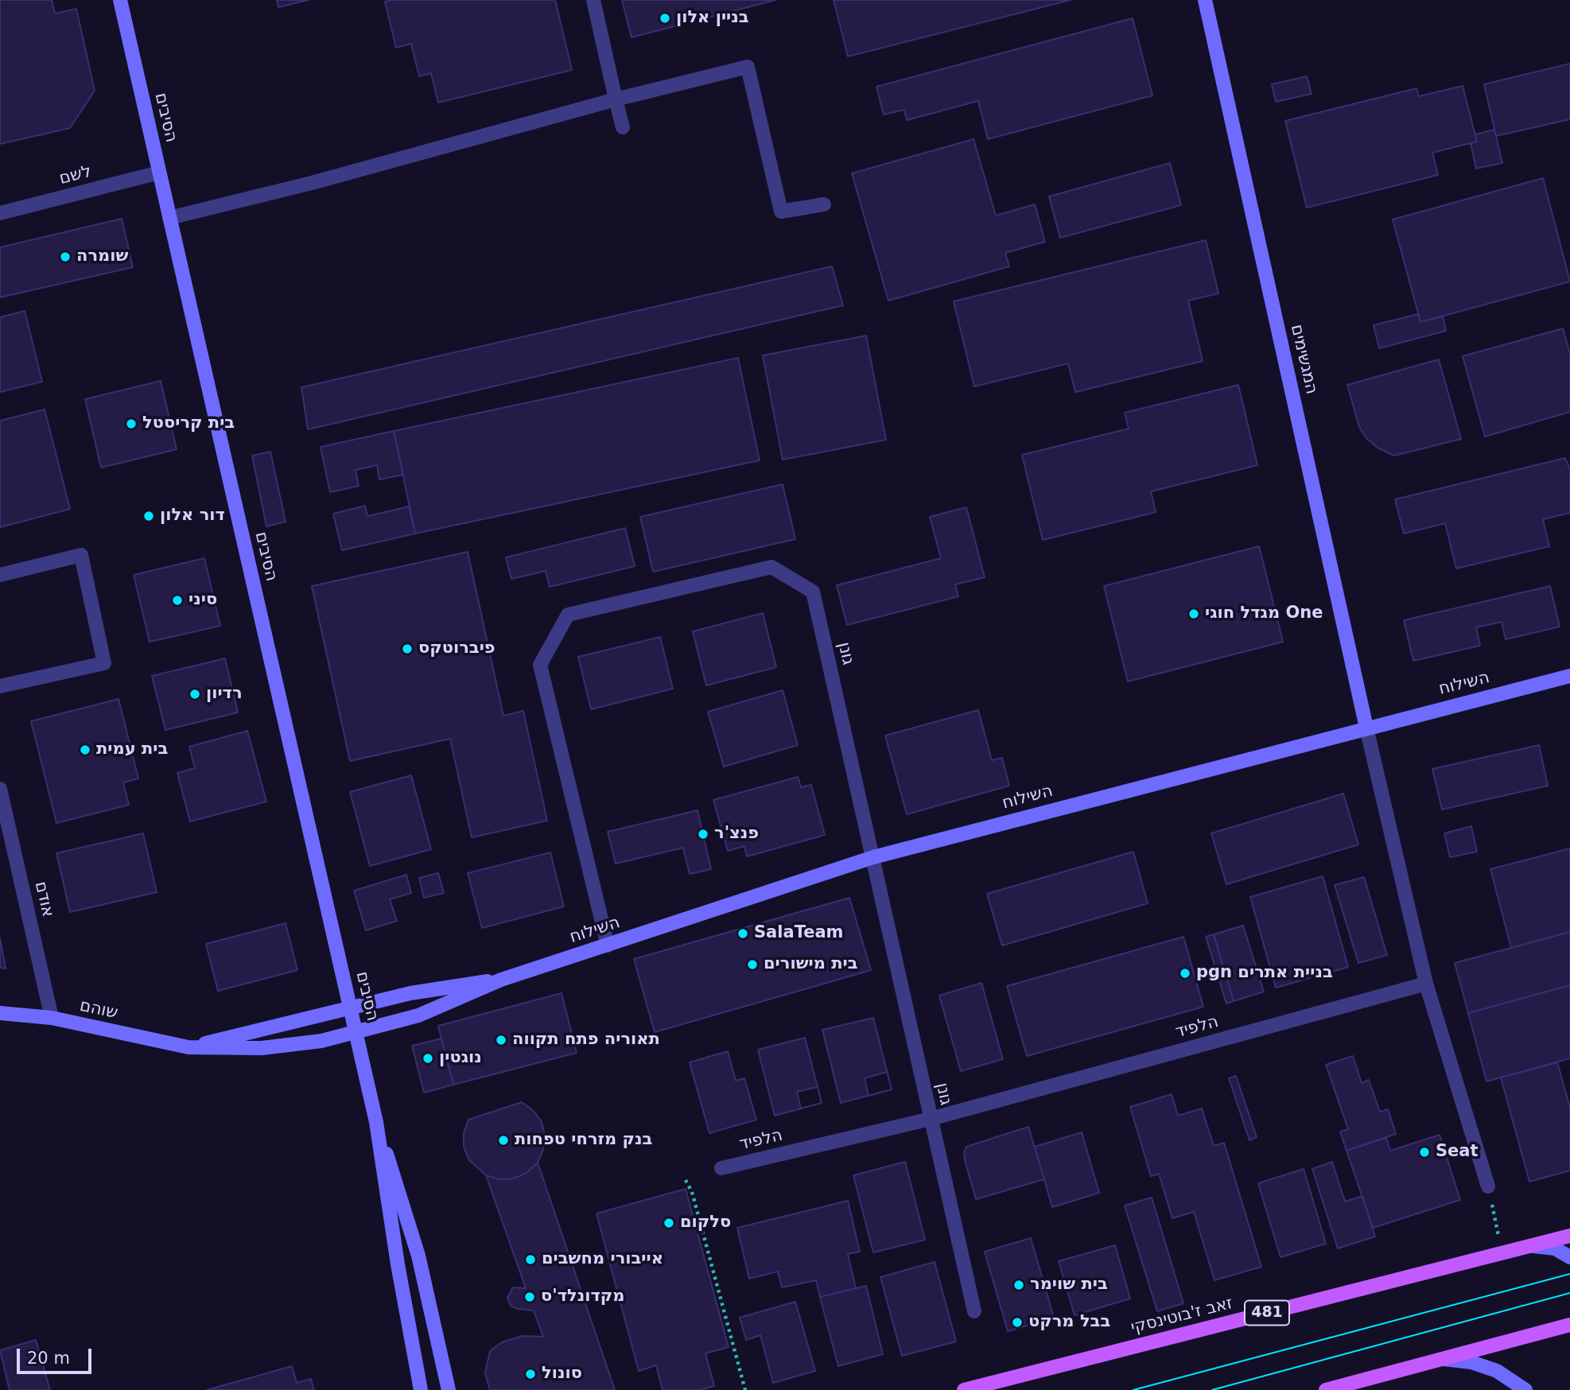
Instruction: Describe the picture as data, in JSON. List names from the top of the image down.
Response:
{
  "streets": {
    "main road": ["481", "זאב ז'בוטינסקי"],
    "street": [
      "הסיבים",
      "לשם",
      "המגשימים",
      "גונן",
      "השילוח",
      "אודם",
      "שוהם",
      "הלפיד"
    ]
  },
  "crossings": [
    ["הסיבים", "לשם"],
    ["הסיבים", "השילוח"],
    ["הסיבים", "שוהם"],
    ["המגשימים", "השילוח"],
    ["גונן", "השילוח"],
    ["גונן", "הלפיד"],
    ["השילוח", "שוהם"],
    ["אודם", "שוהם"]
  ],
  "places": [
    "בניין אלון",
    "שומרה",
    "בית קריסטל",
    "דור אלון",
    "סיני",
    "מגדל חוגי One",
    "פיברוטקס",
    "רדיון",
    "בית עמית",
    "פנצ'ר",
    "SalaTeam",
    "בית מישורים",
    "pgn בניית אתרים",
    "תאוריה פתח תקווה",
    "נוגטין",
    "בנק מזרחי טפחות",
    "Seat",
    "סלקום",
    "אייבורי מחשבים",
    "בית שוימר",
    "מקדונלד'ס",
    "בבל מרקט",
    "סונול"
  ],
  "scale_bar": "20 m"
}
